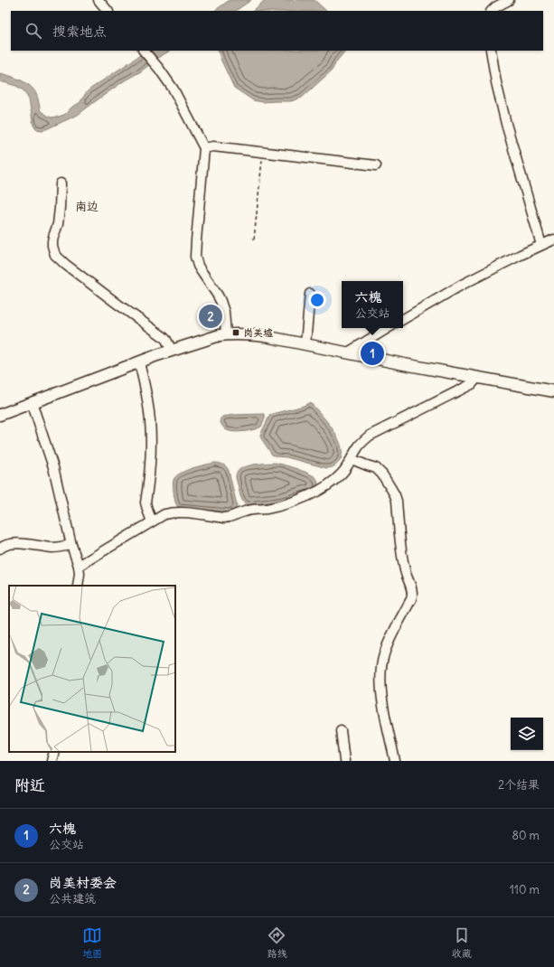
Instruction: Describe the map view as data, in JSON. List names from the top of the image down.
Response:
{
  "districts": ["南边"],
  "places": {
    "transit": ["岗美墟"]
  },
  "page": {
    "search": "搜索地点",
    "popup": ["六槐", "公交站"],
    "pins": ["2", "1"],
    "heading": ["附近", "2个结果"],
    "list": [
      {
        "mark": "1",
        "name": "六槐",
        "note": "公交站",
        "value": "80 m"
      },
      {
        "mark": "2",
        "name": "岗美村委会",
        "note": "公共建筑",
        "value": "110 m"
      }
    ],
    "nav": ["地图", "路线", "收藏"]
  }
}
